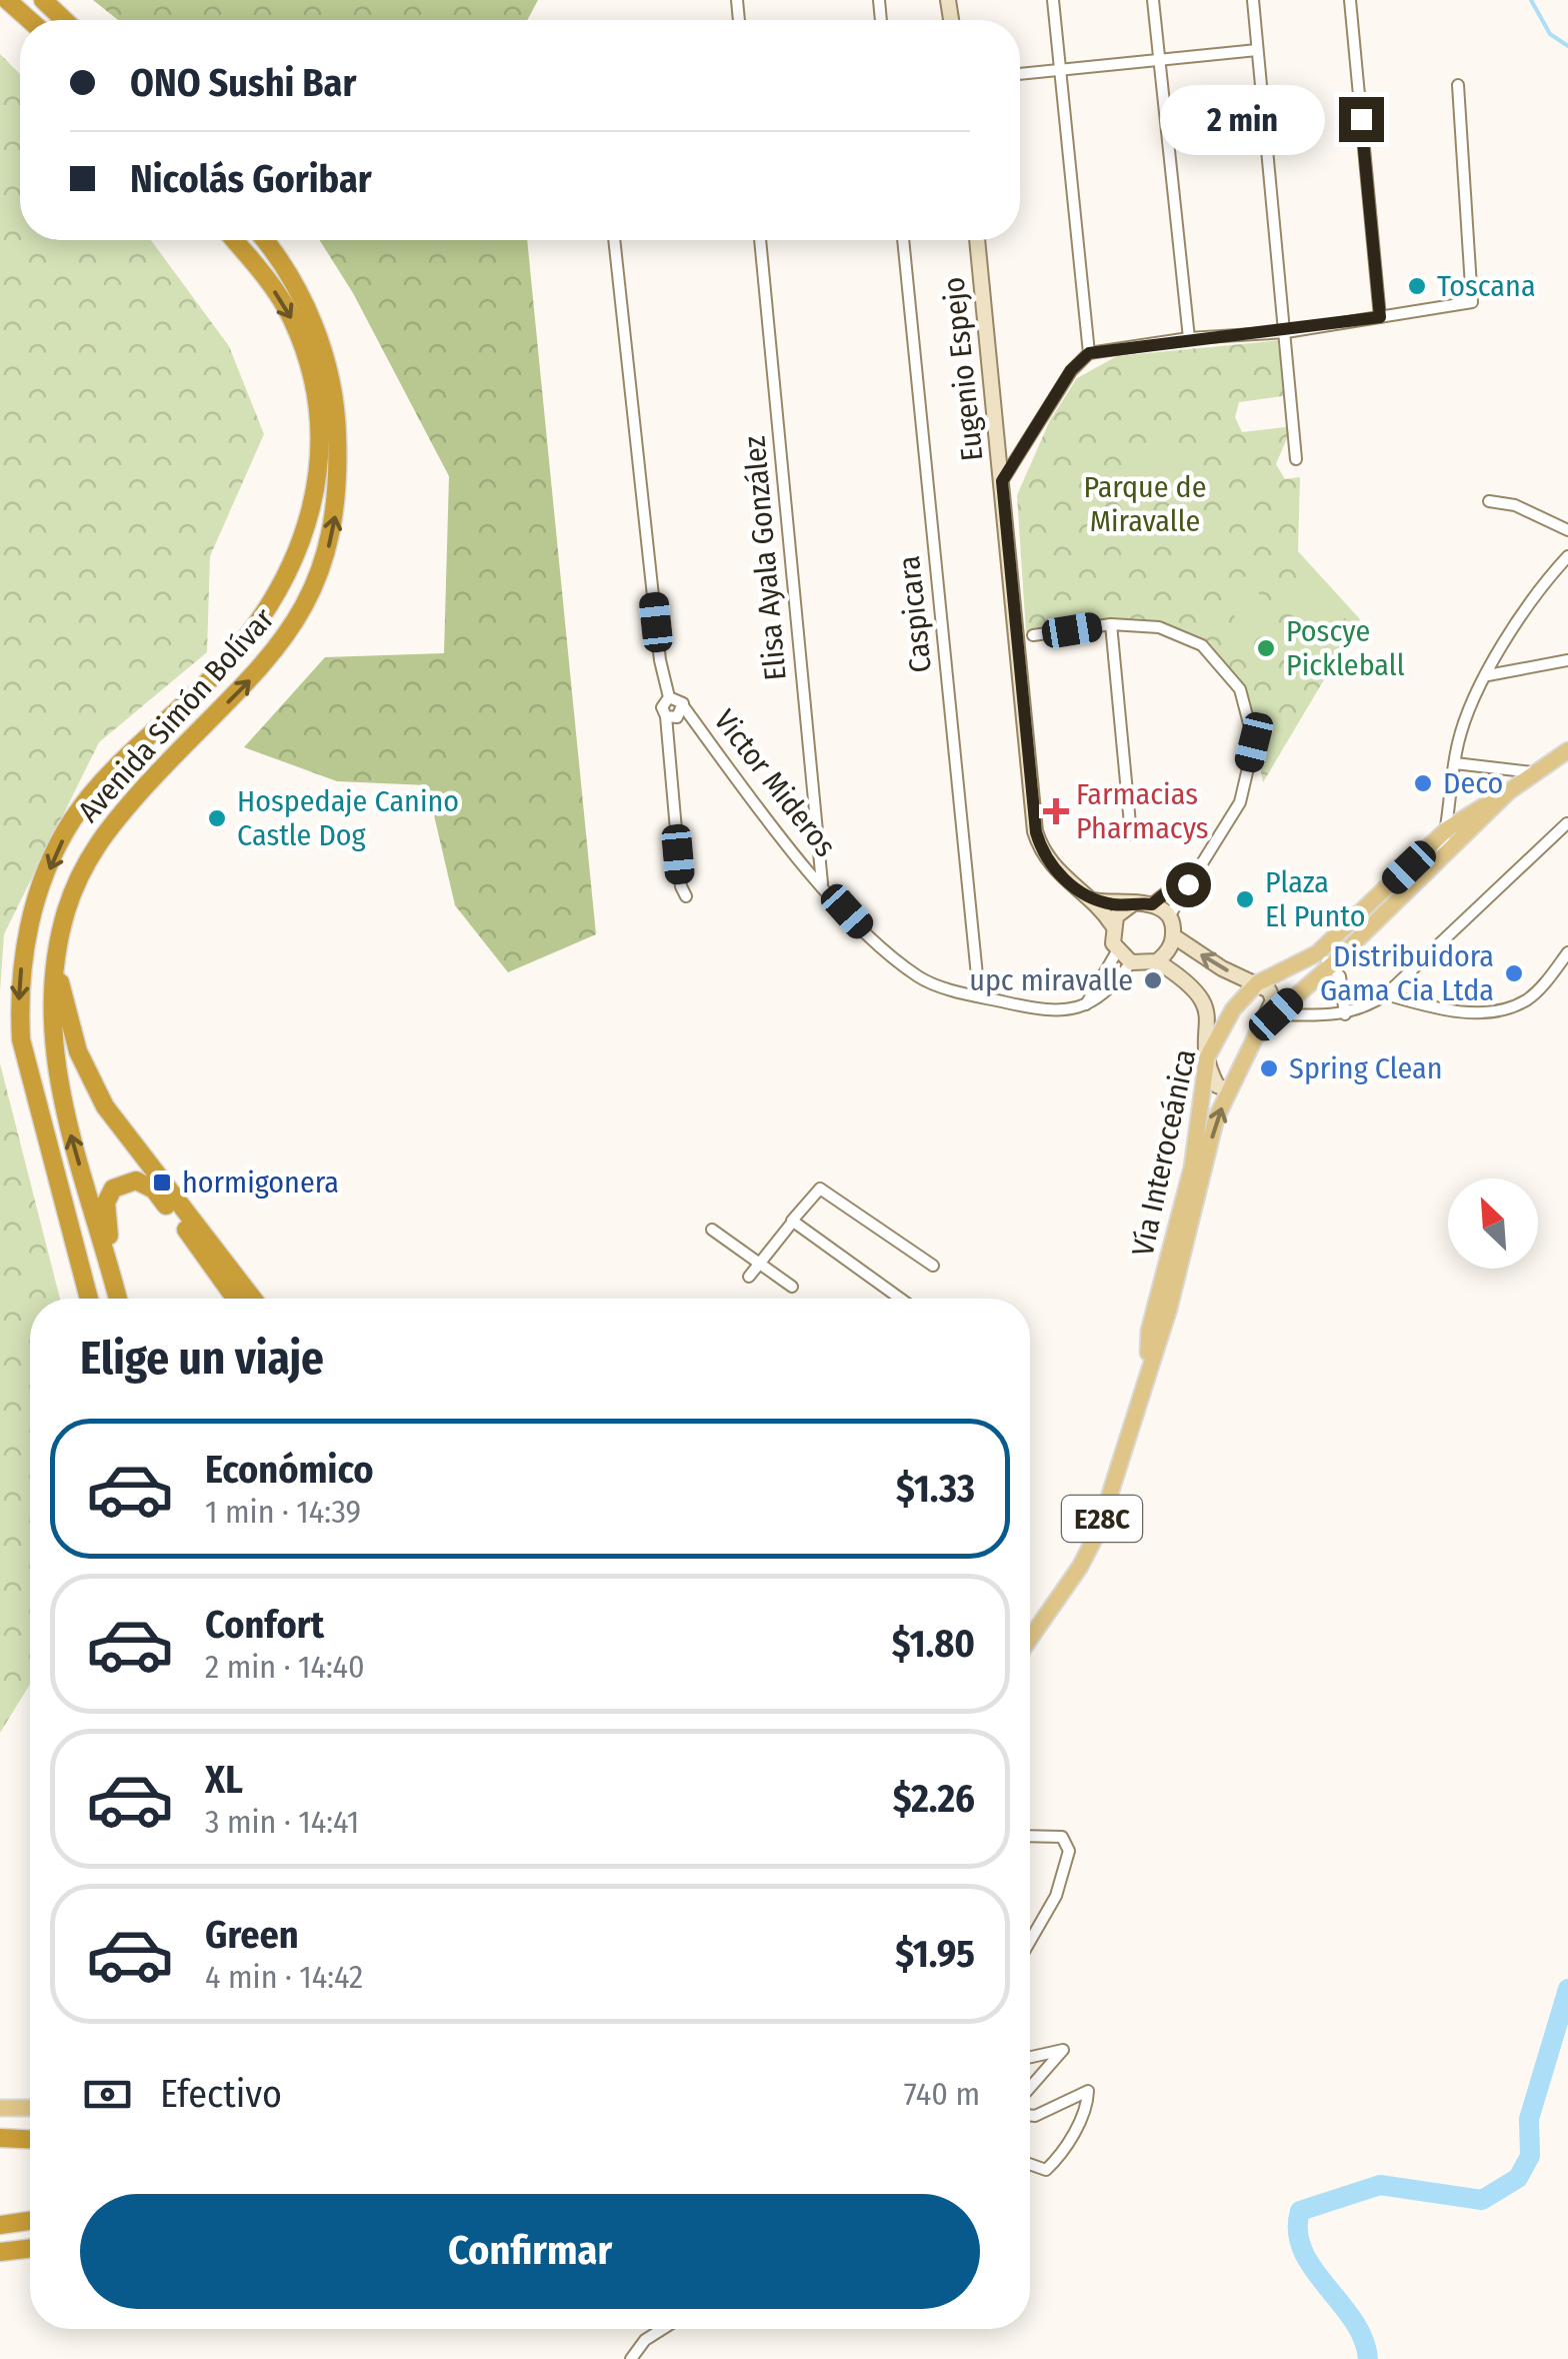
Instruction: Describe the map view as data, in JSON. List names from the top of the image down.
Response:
{
  "streets": {
    "highway": ["Avenida Simón Bolívar"],
    "main road": ["Vía Interoceánica", "E28C"],
    "street": [
      "Eugenio Espejo",
      "Elisa Ayala González",
      "Caspicara",
      "Victor Mideros"
    ]
  },
  "crossings": [
    ["Elisa Ayala González", "Victor Mideros"],
    ["Caspicara", "Victor Mideros"]
  ],
  "parks": ["Parque de Miravalle"],
  "places": {
    "other": [
      "Toscana",
      "Poscye Pickleball",
      "Deco",
      "Hospedaje Canino Castle Dog",
      "Plaza El Punto",
      "Distribuidora Gama Cia Ltda",
      "upc miravalle",
      "Spring Clean"
    ],
    "health": ["Farmacias Pharmacys"],
    "transit": ["hormigonera"]
  },
  "north": "top left",
  "page": {
    "banner": ["ONO Sushi Bar", "Nicolás Goribar"],
    "bubble": "2 min",
    "heading": "Elige un viaje",
    "list": [
      {
        "name": "Económico",
        "note": "1 min · 14:39",
        "value": "$1.33"
      },
      {
        "name": "Confort",
        "note": "2 min · 14:40",
        "value": "$1.80"
      },
      {
        "name": "XL",
        "note": "3 min · 14:41",
        "value": "$2.26"
      },
      {
        "name": "Green",
        "note": "4 min · 14:42",
        "value": "$1.95"
      }
    ],
    "pay": ["Efectivo", "740 m"],
    "buttons": "Confirmar"
  }
}
